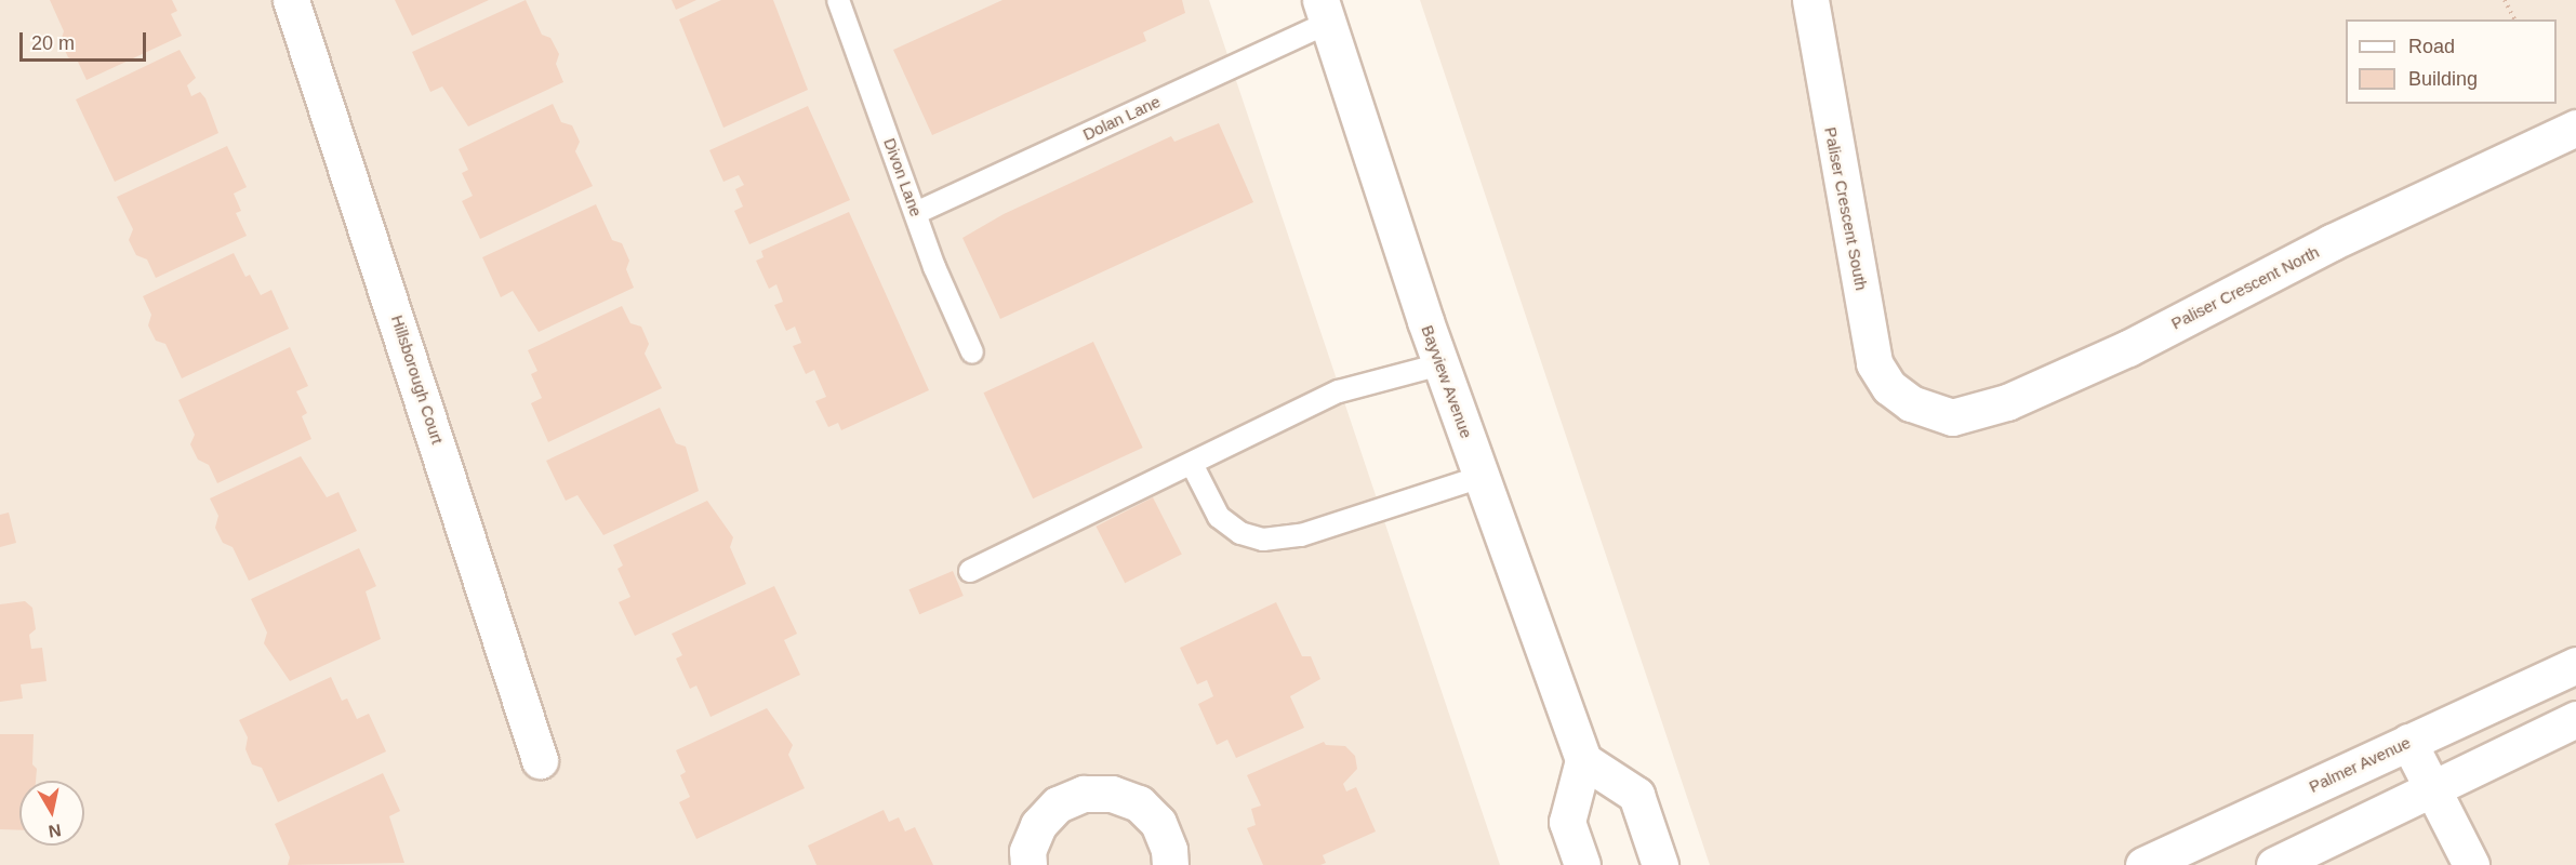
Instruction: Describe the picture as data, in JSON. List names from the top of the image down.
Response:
{
  "streets": {
    "street": [
      "Paliser Crescent South",
      "Paliser Crescent North",
      "Hillsborough Court",
      "Bayview Avenue",
      "Palmer Avenue"
    ],
    "lane": ["Dolan Lane", "Divon Lane"]
  },
  "crossings": [
    ["Dolan Lane", "Divon Lane"],
    ["Dolan Lane", "Bayview Avenue"],
    ["Paliser Crescent South", "Paliser Crescent North"]
  ],
  "legend": ["Road", "Building"],
  "scale_bar": "20 m",
  "north": "bottom"
}
